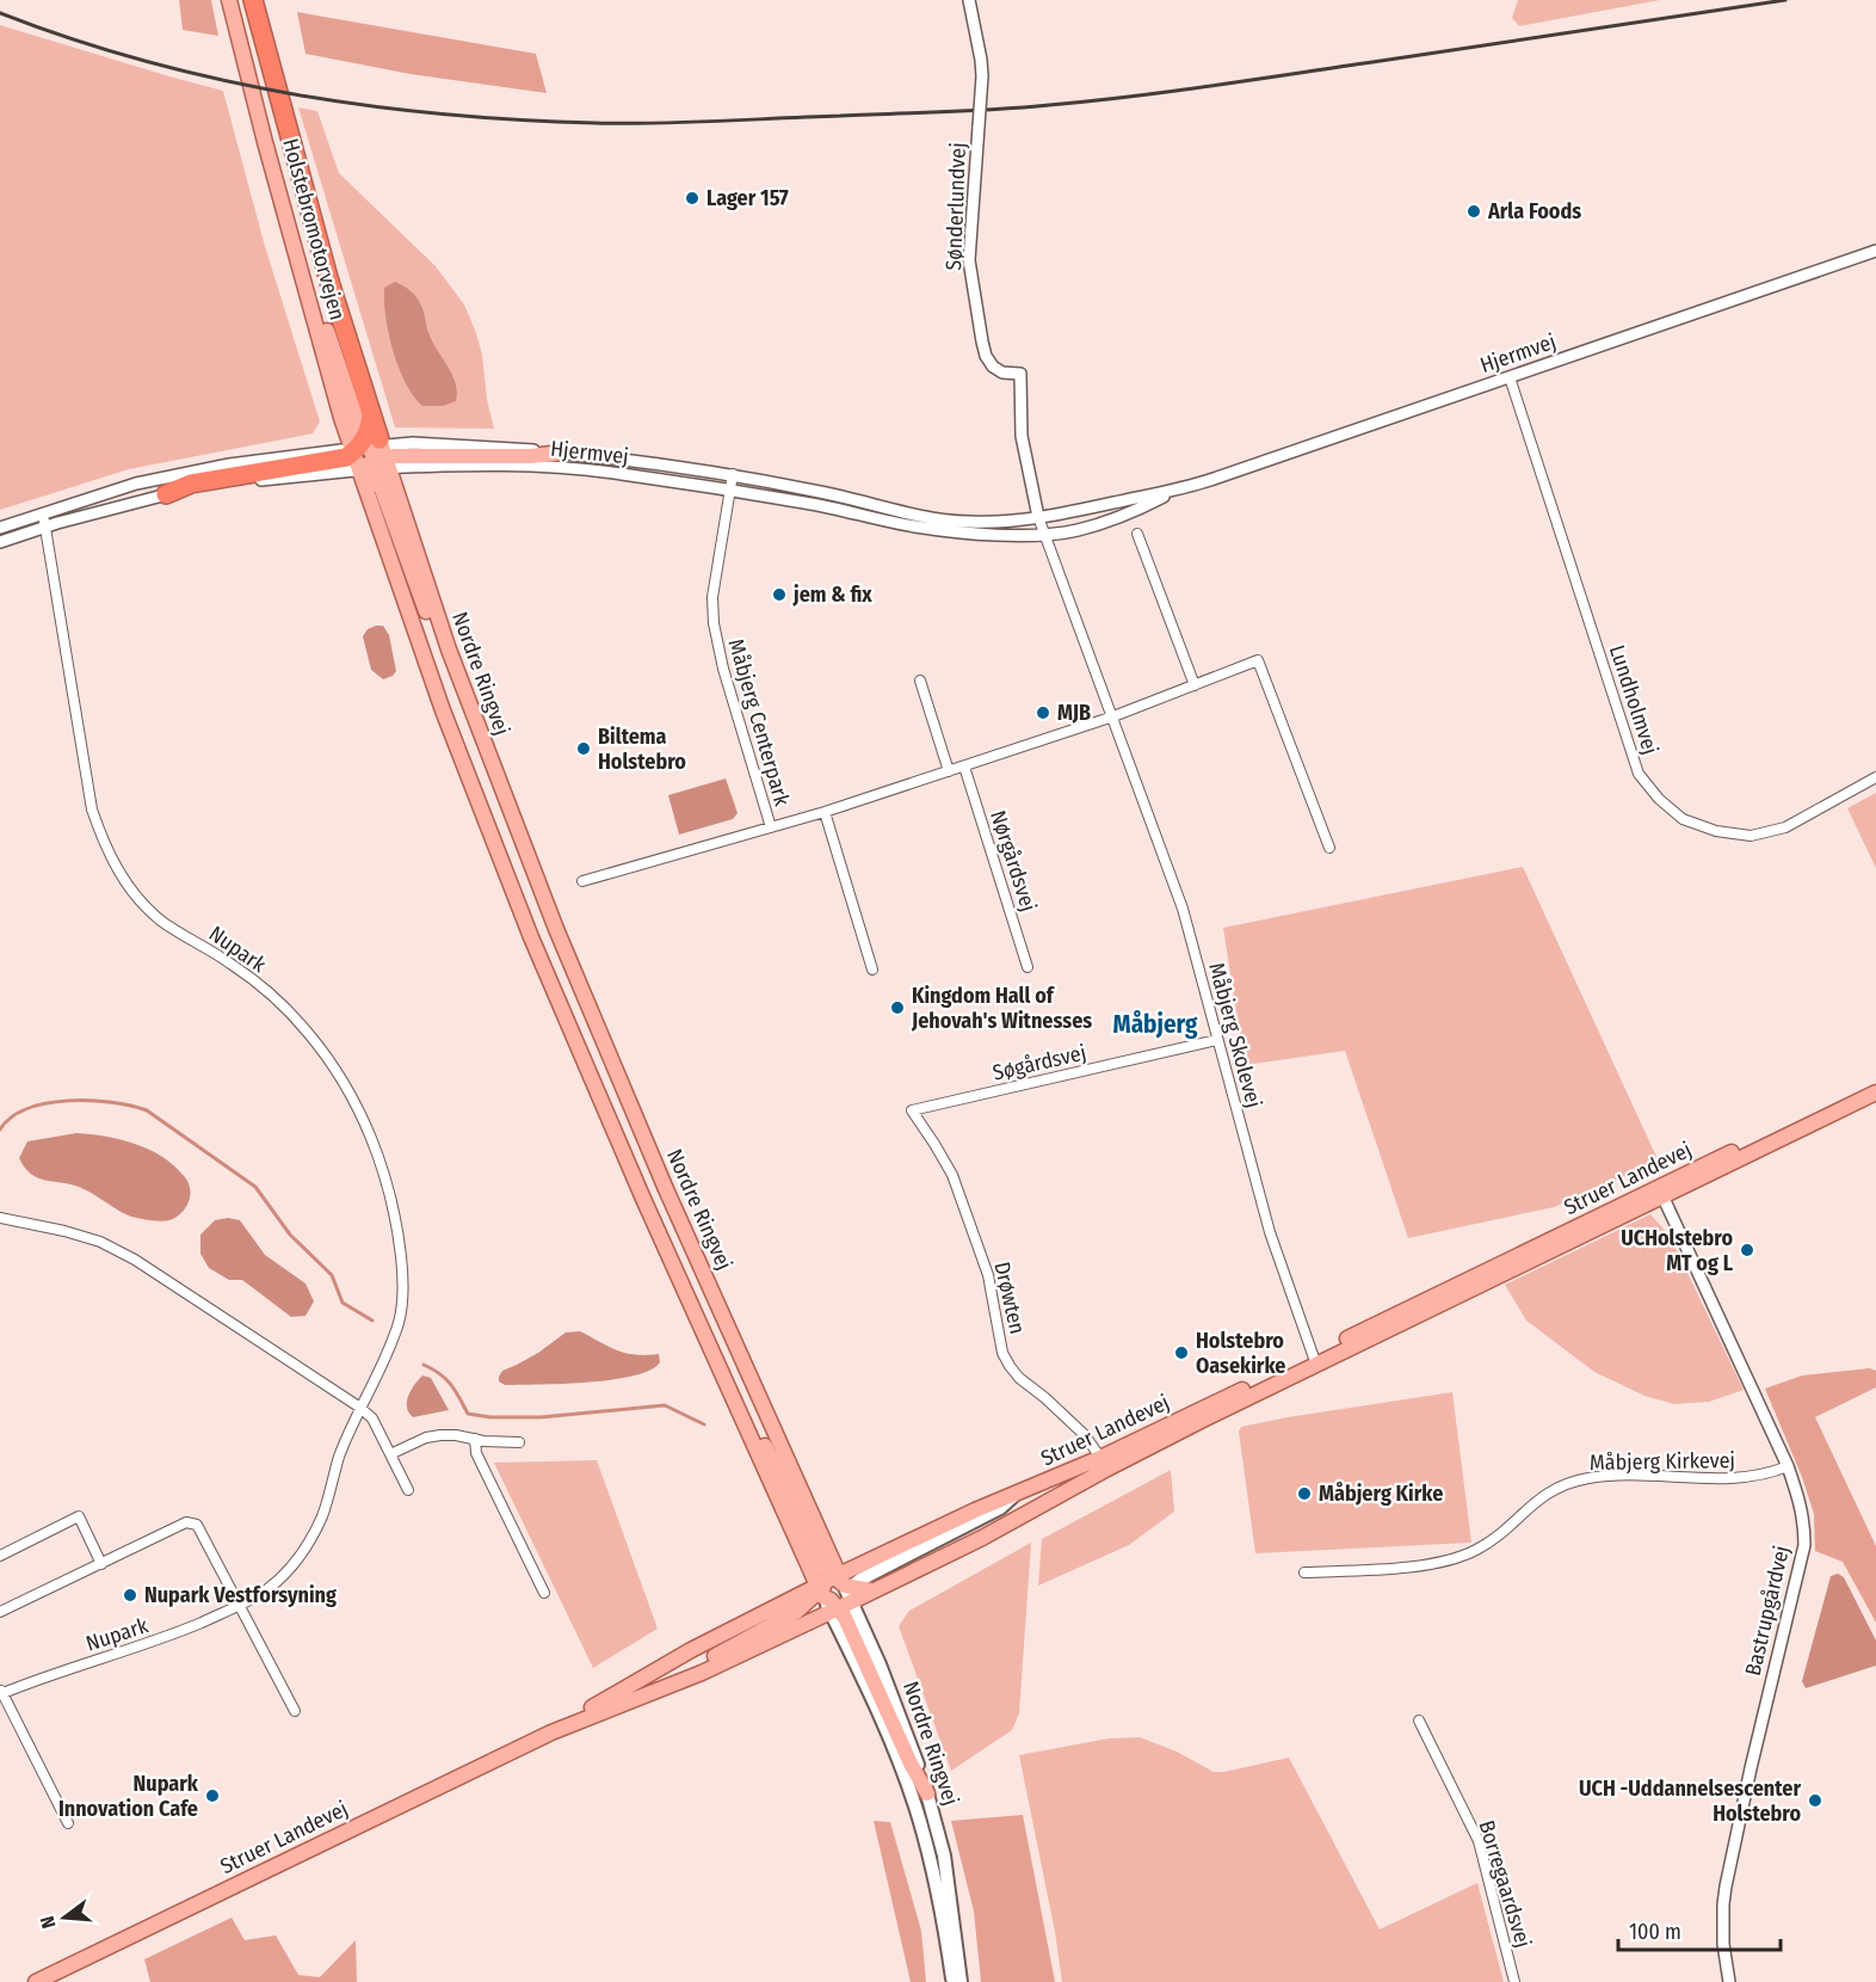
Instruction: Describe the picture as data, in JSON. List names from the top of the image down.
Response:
{
  "streets": {
    "highway": ["Holstebromotorvejen"],
    "main road": ["Nordre Ringvej", "Struer Landevej"],
    "street": [
      "Sønderlundvej",
      "Hjermvej",
      "Lundholmvej",
      "Måbjerg Centerpark",
      "Nørgårdsvej",
      "Nupark",
      "Måbjerg Skolevej",
      "Søgårdsvej",
      "Drøwten",
      "Måbjerg Kirkevej",
      "Bastrupgårdvej",
      "Borregaardsvej"
    ]
  },
  "crossings": [
    ["Sønderlundvej", "Hjermvej"],
    ["Sønderlundvej", "Måbjerg Skolevej"],
    ["Holstebromotorvejen", "Hjermvej"],
    ["Holstebromotorvejen", "Nordre Ringvej"],
    ["Hjermvej", "Nordre Ringvej"],
    ["Hjermvej", "Lundholmvej"],
    ["Hjermvej", "Måbjerg Centerpark"],
    ["Hjermvej", "Nupark"],
    ["Hjermvej", "Måbjerg Skolevej"],
    ["Nordre Ringvej", "Struer Landevej"],
    ["Måbjerg Skolevej", "Søgårdsvej"],
    ["Måbjerg Skolevej", "Struer Landevej"],
    ["Søgårdsvej", "Drøwten"],
    ["Struer Landevej", "Drøwten"],
    ["Struer Landevej", "Bastrupgårdvej"],
    ["Måbjerg Kirkevej", "Bastrupgårdvej"]
  ],
  "districts": ["Måbjerg"],
  "places": [
    "Lager 157",
    "Arla Foods",
    "jem & fix",
    "MJB",
    "Biltema Holstebro",
    "Kingdom Hall of Jehovah's Witnesses",
    "UCHolstebro MT og L",
    "Holstebro Oasekirke",
    "Måbjerg Kirke",
    "Nupark Vestforsyning",
    "Nupark Innovation Cafe",
    "UCH -Uddannelsescenter Holstebro"
  ],
  "scale_bar": "100 m",
  "north": "left"
}
